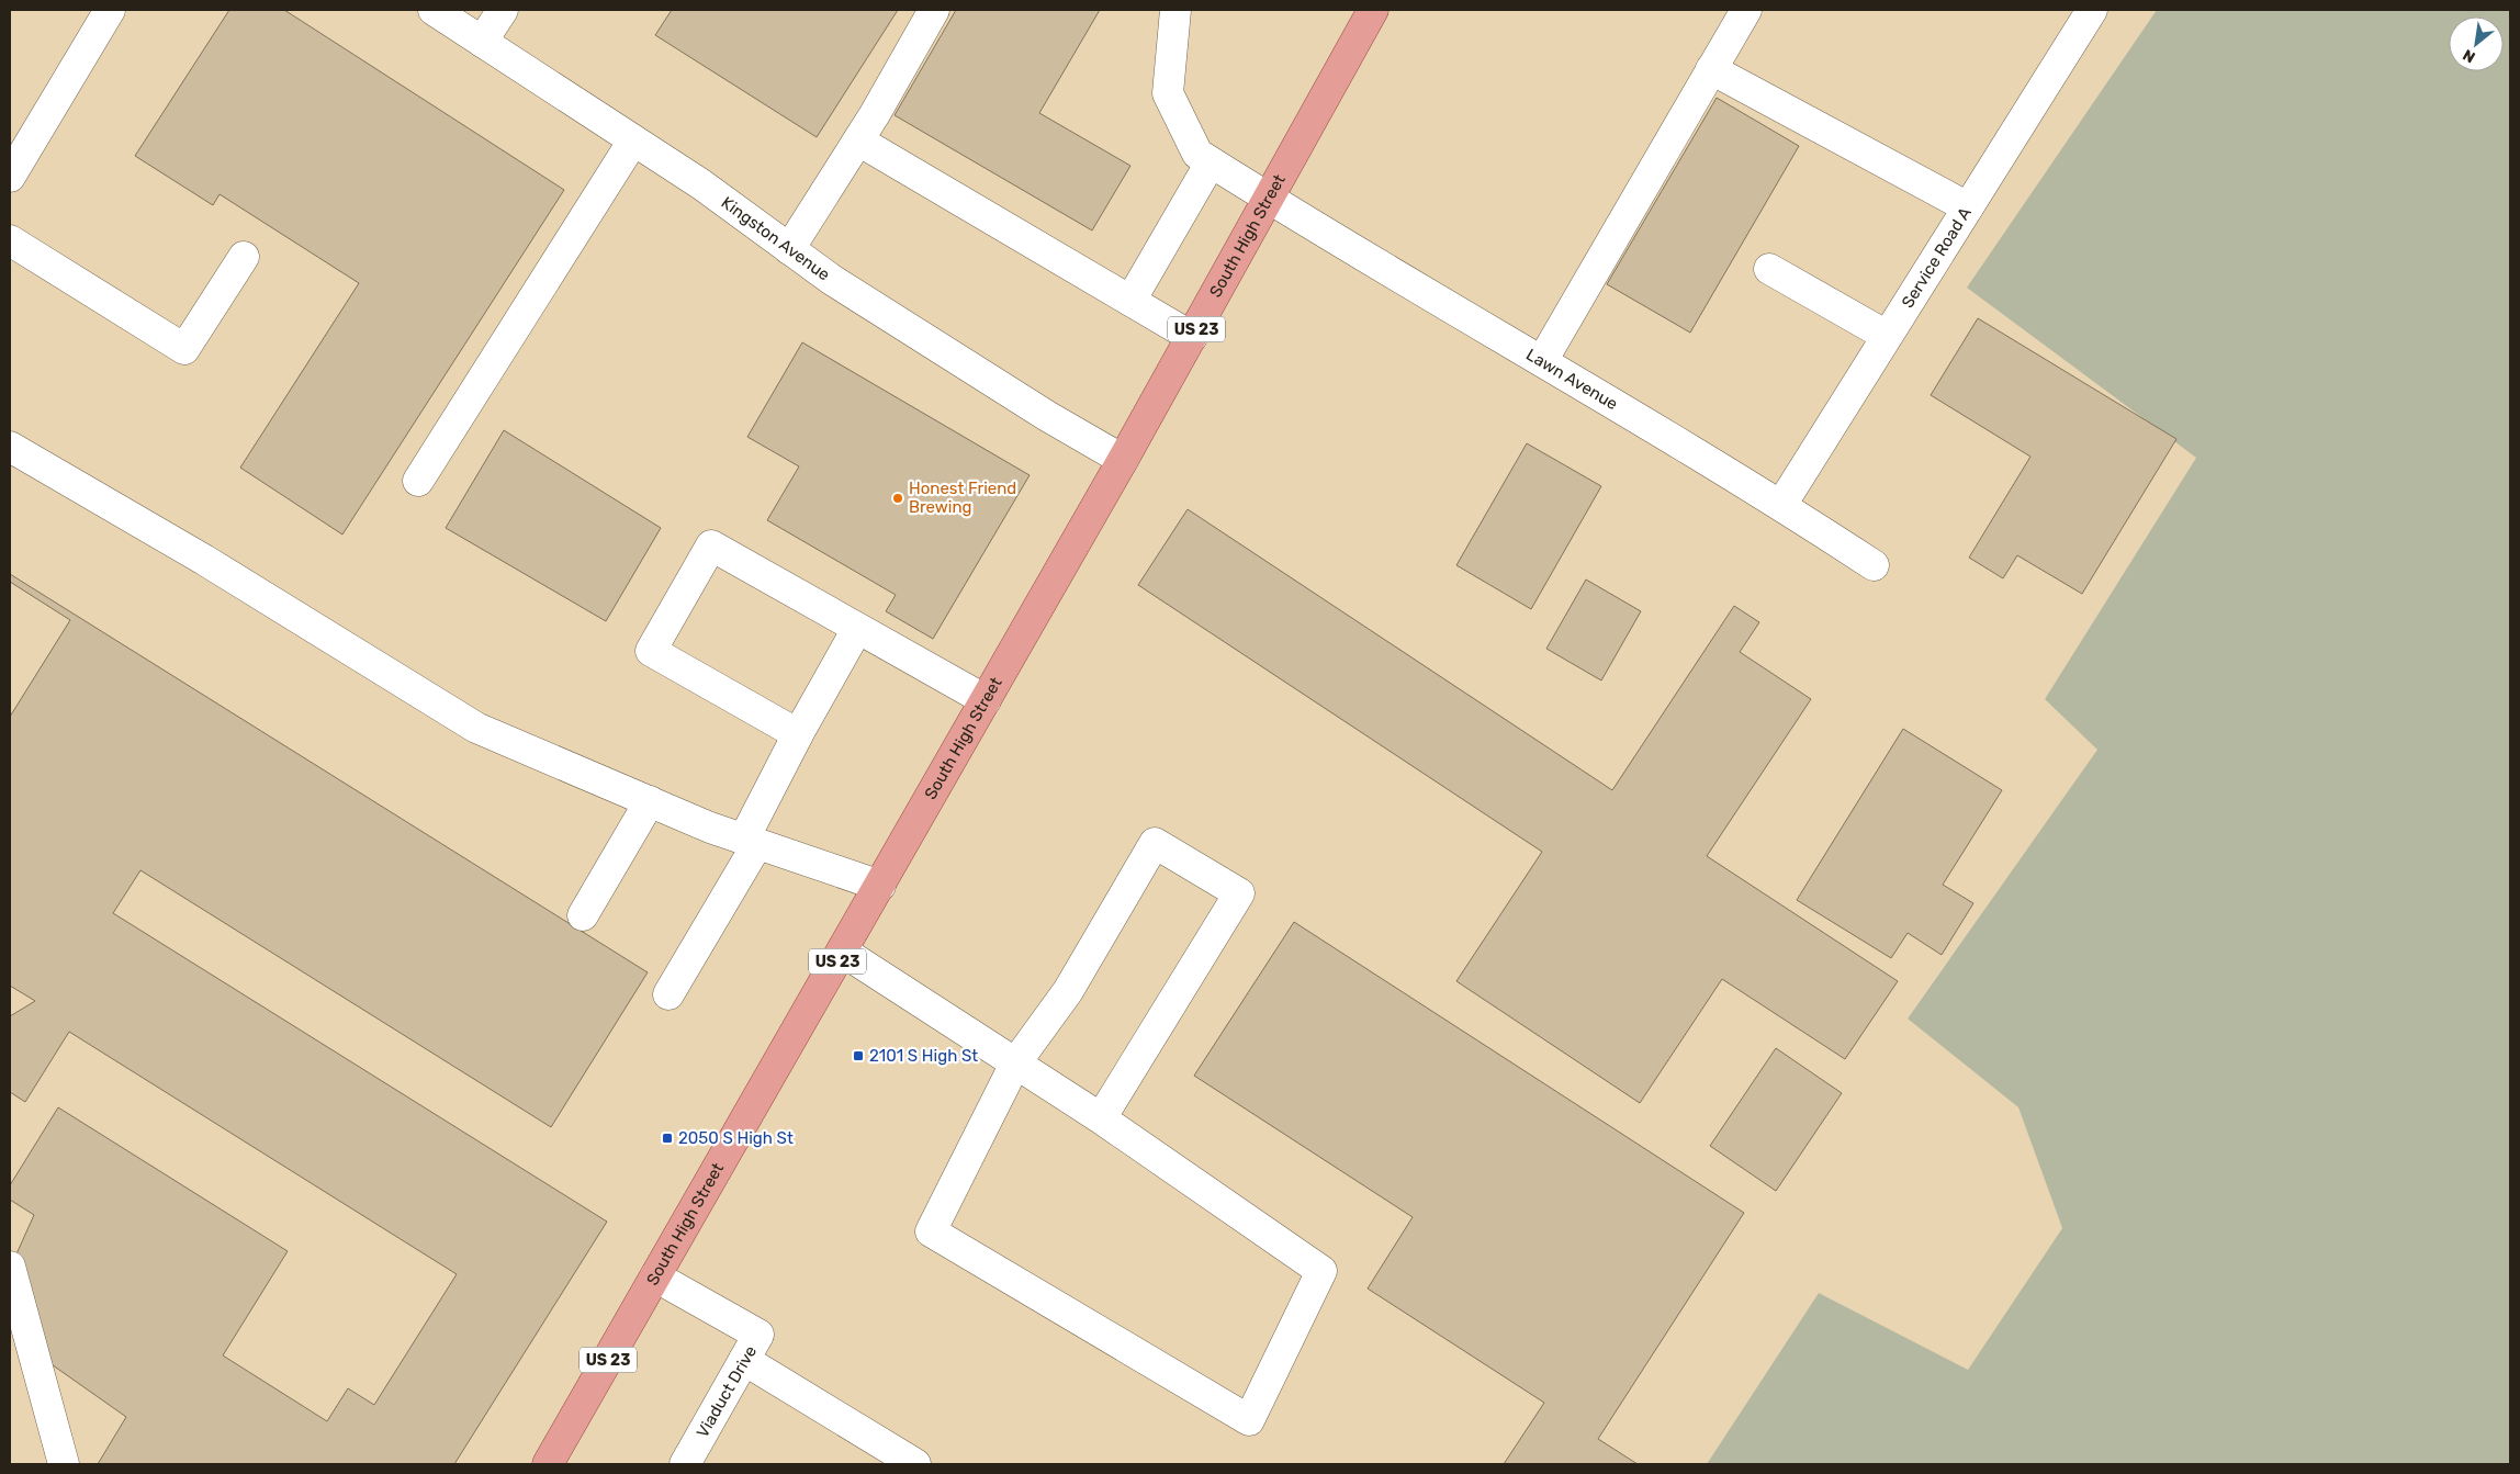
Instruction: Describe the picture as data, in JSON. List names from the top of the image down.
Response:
{
  "streets": {
    "main road": ["South High Street", "US 23"],
    "street": [
      "Kingston Avenue",
      "Service Road A",
      "Lawn Avenue",
      "Viaduct Drive"
    ]
  },
  "crossings": [
    ["South High Street", "Kingston Avenue"],
    ["South High Street", "Lawn Avenue"],
    ["South High Street", "Viaduct Drive"],
    ["Service Road A", "Lawn Avenue"]
  ],
  "places": {
    "other": ["Honest Friend Brewing"],
    "transit": ["2101 S High St", "2050 S High St"]
  },
  "north": "bottom left"
}
